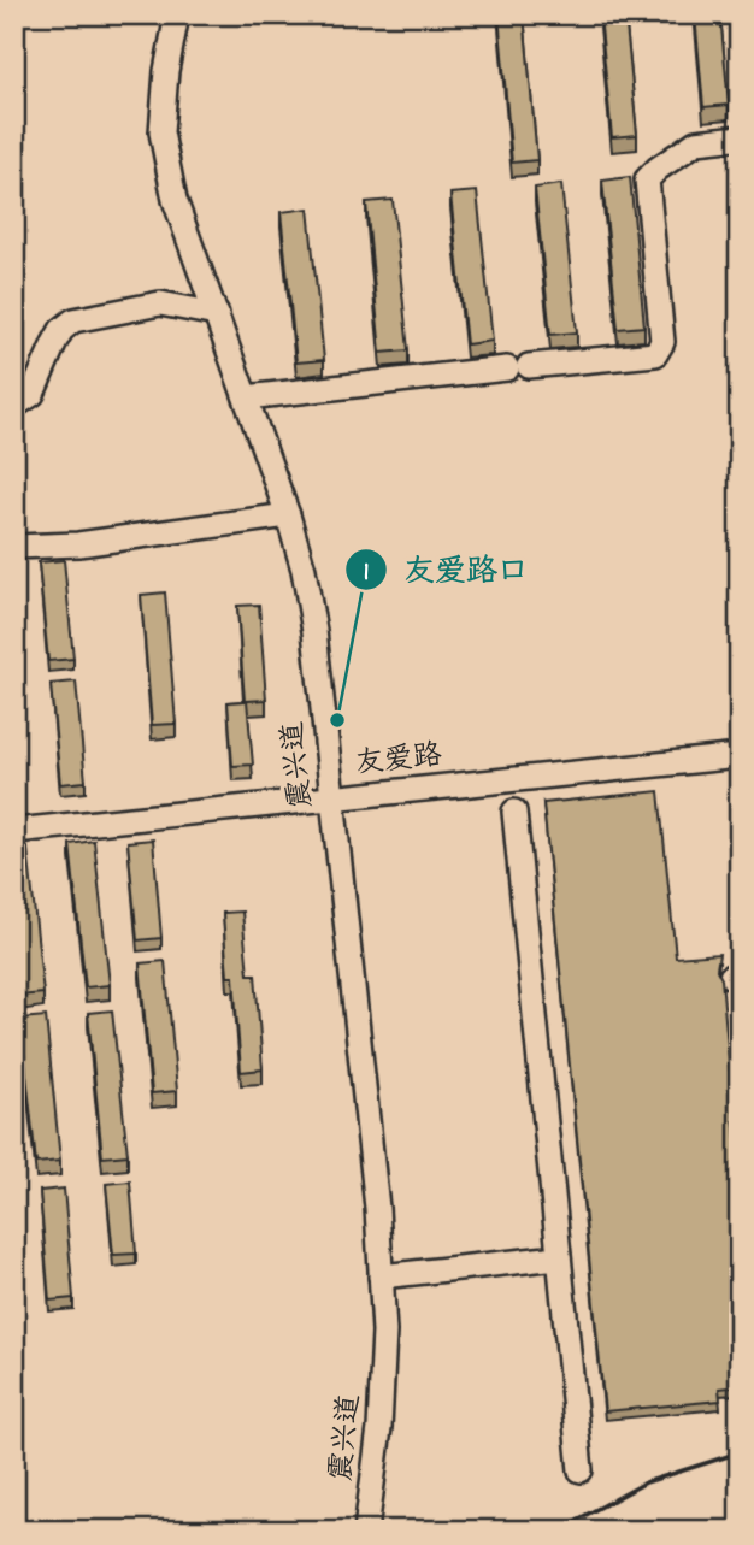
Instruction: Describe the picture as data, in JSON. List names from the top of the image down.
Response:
{
  "streets": {
    "street": ["友爱路", "震兴道"]
  },
  "crossings": [
    ["友爱路", "震兴道"]
  ],
  "places": ["友爱路口"]
}
